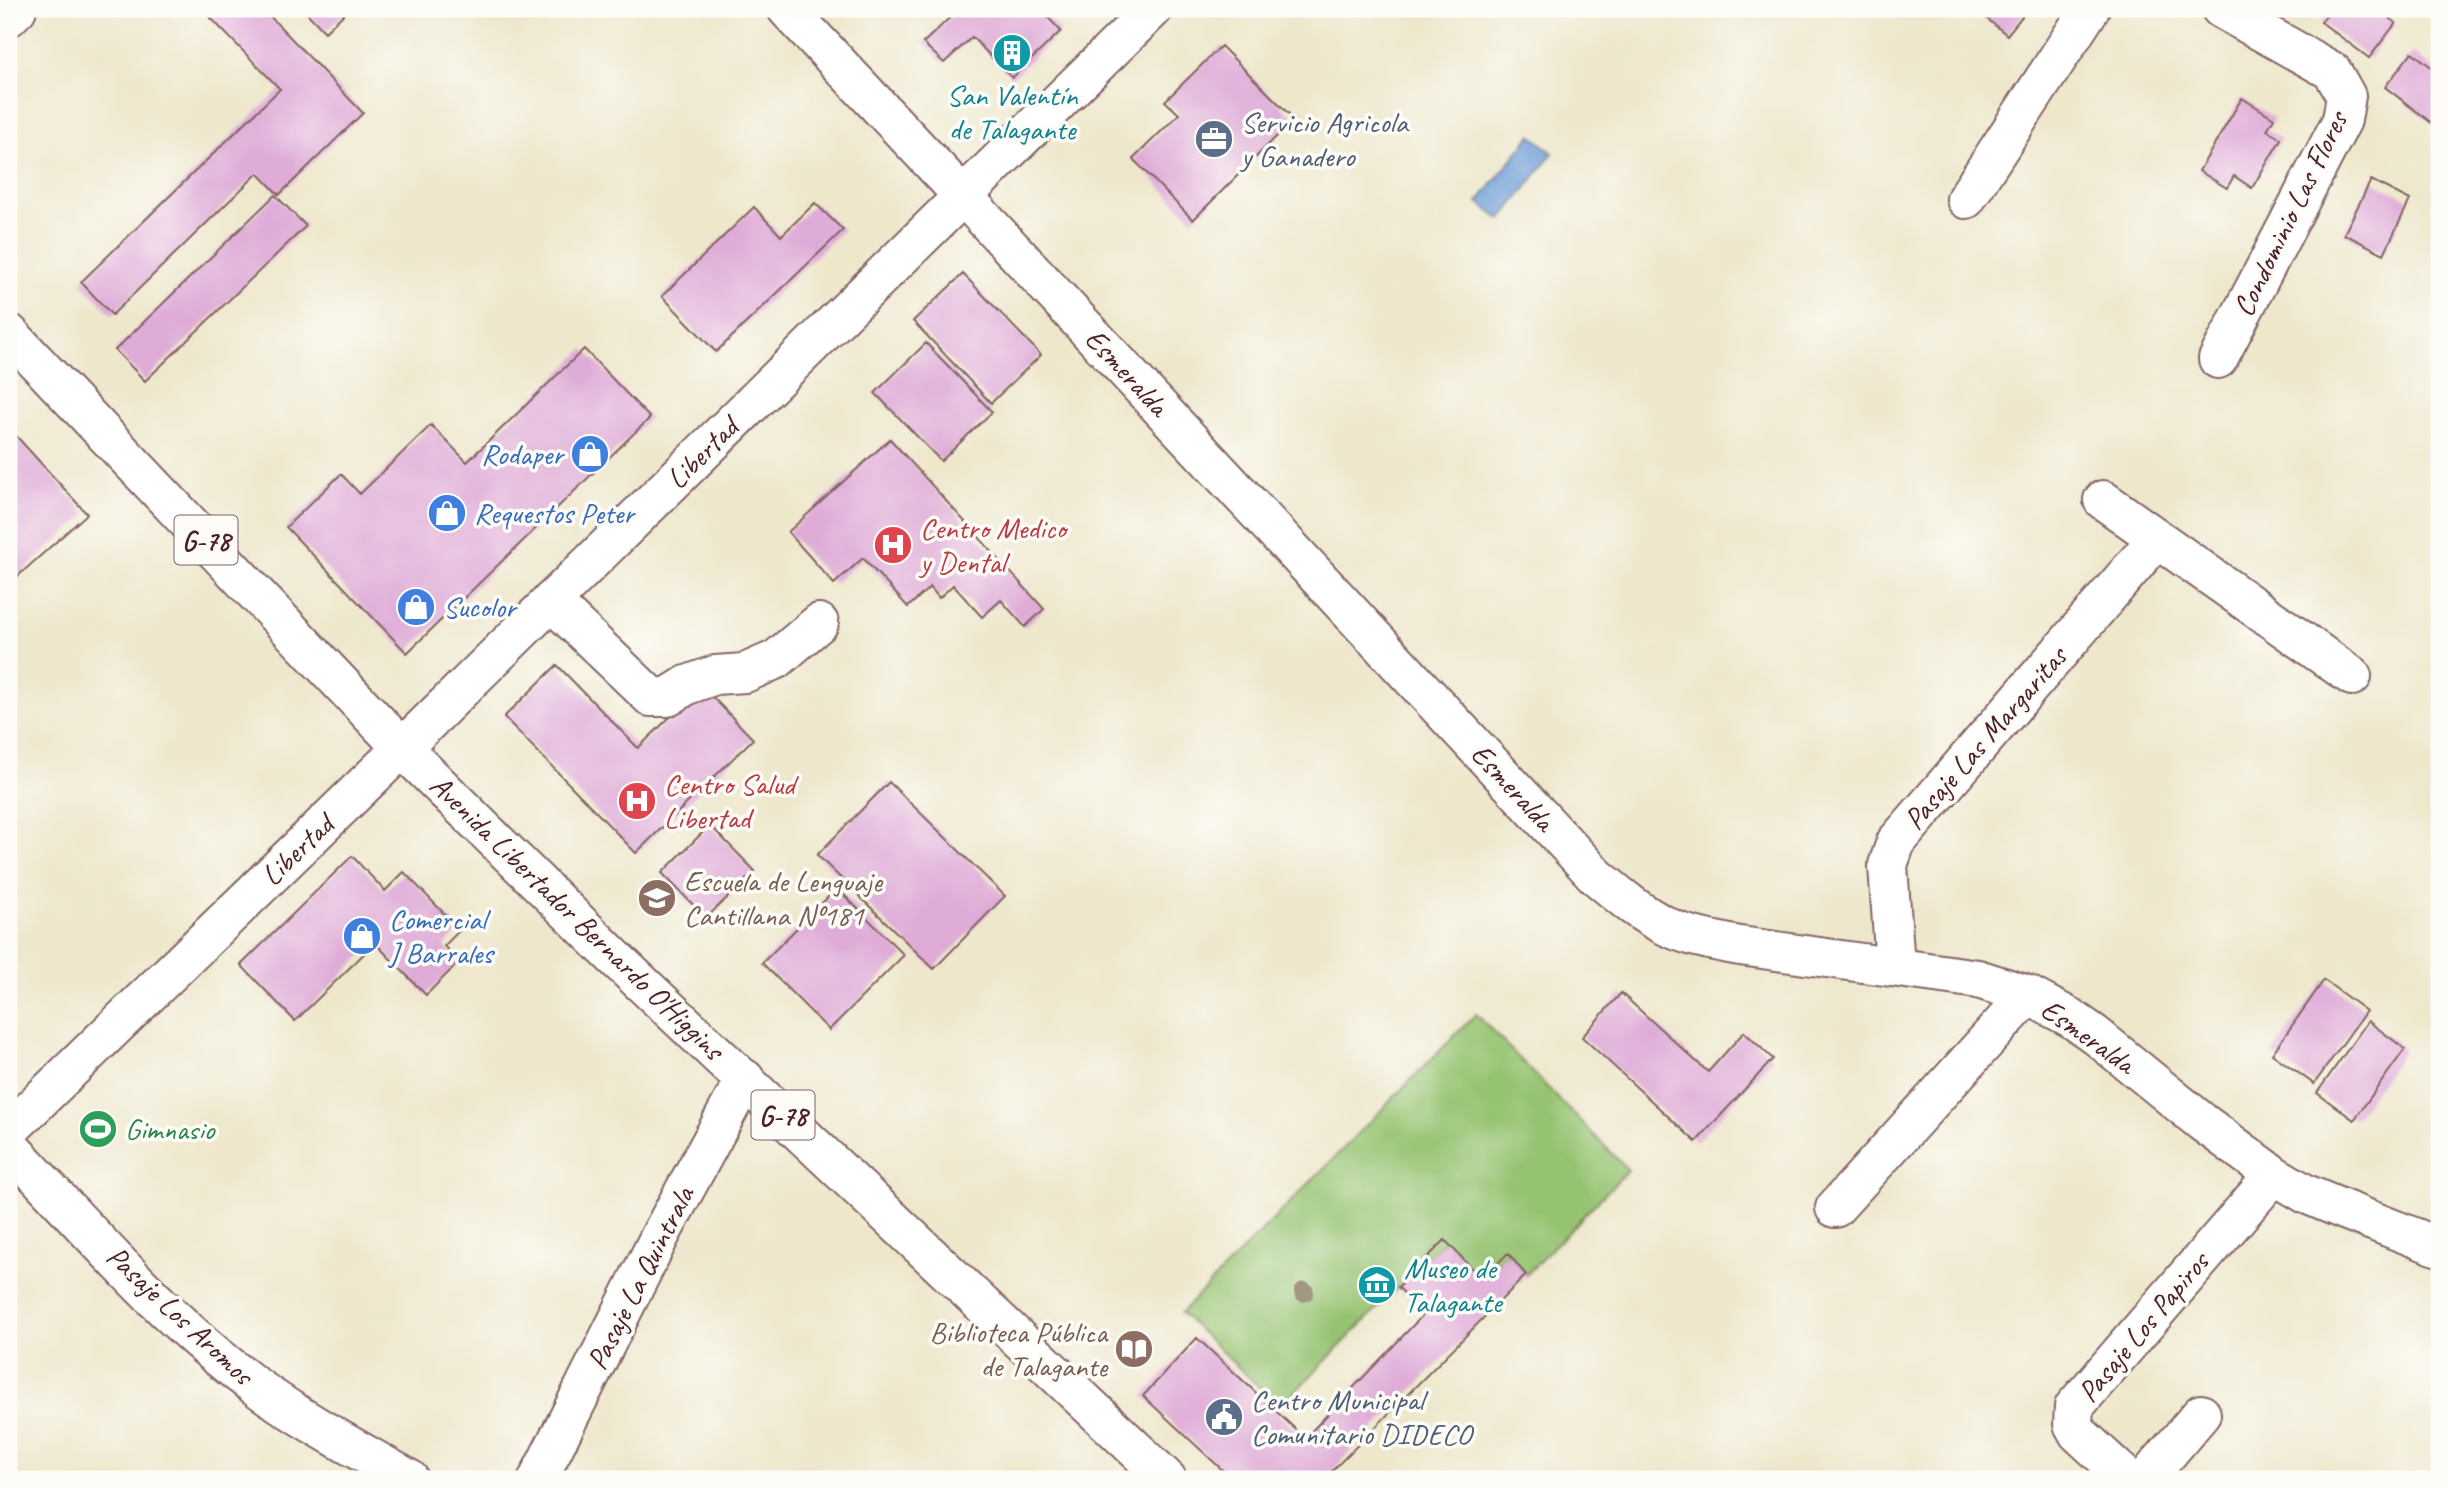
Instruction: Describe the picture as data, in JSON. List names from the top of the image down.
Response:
{
  "streets": {
    "street": [
      "Condominio Las Flores",
      "Esmeralda",
      "Libertad",
      "G-78",
      "Pasaje Las Margaritas",
      "Avenida Libertador Bernardo O'Higgins",
      "Pasaje La Quintrala",
      "Pasaje Los Aromos",
      "Pasaje Los Papiros"
    ]
  },
  "crossings": [
    ["Esmeralda", "Libertad"],
    ["Esmeralda", "Pasaje Las Margaritas"],
    ["Esmeralda", "Pasaje Los Papiros"],
    ["Libertad", "Avenida Libertador Bernardo O'Higgins"],
    ["Avenida Libertador Bernardo O'Higgins", "Pasaje La Quintrala"]
  ],
  "places": {
    "building": ["San Valentín de Talagante"],
    "office": ["Servicio Agricola y Ganadero"],
    "shop": [
      "Rodaper",
      "Requestos Peter",
      "Sucolor",
      "Comercial J Barrales"
    ],
    "hospital": ["Centro Medico y Dental", "Centro Salud Libertad"],
    "school or university": ["Escuela de Lenguaje Cantillana Nº181"],
    "sports": ["Gimnasio"],
    "museum": ["Museo de Talagante"],
    "library": ["Biblioteca Pública de Talagante"],
    "public building": ["Centro Municipal Comunitario DIDECO"]
  }
}
